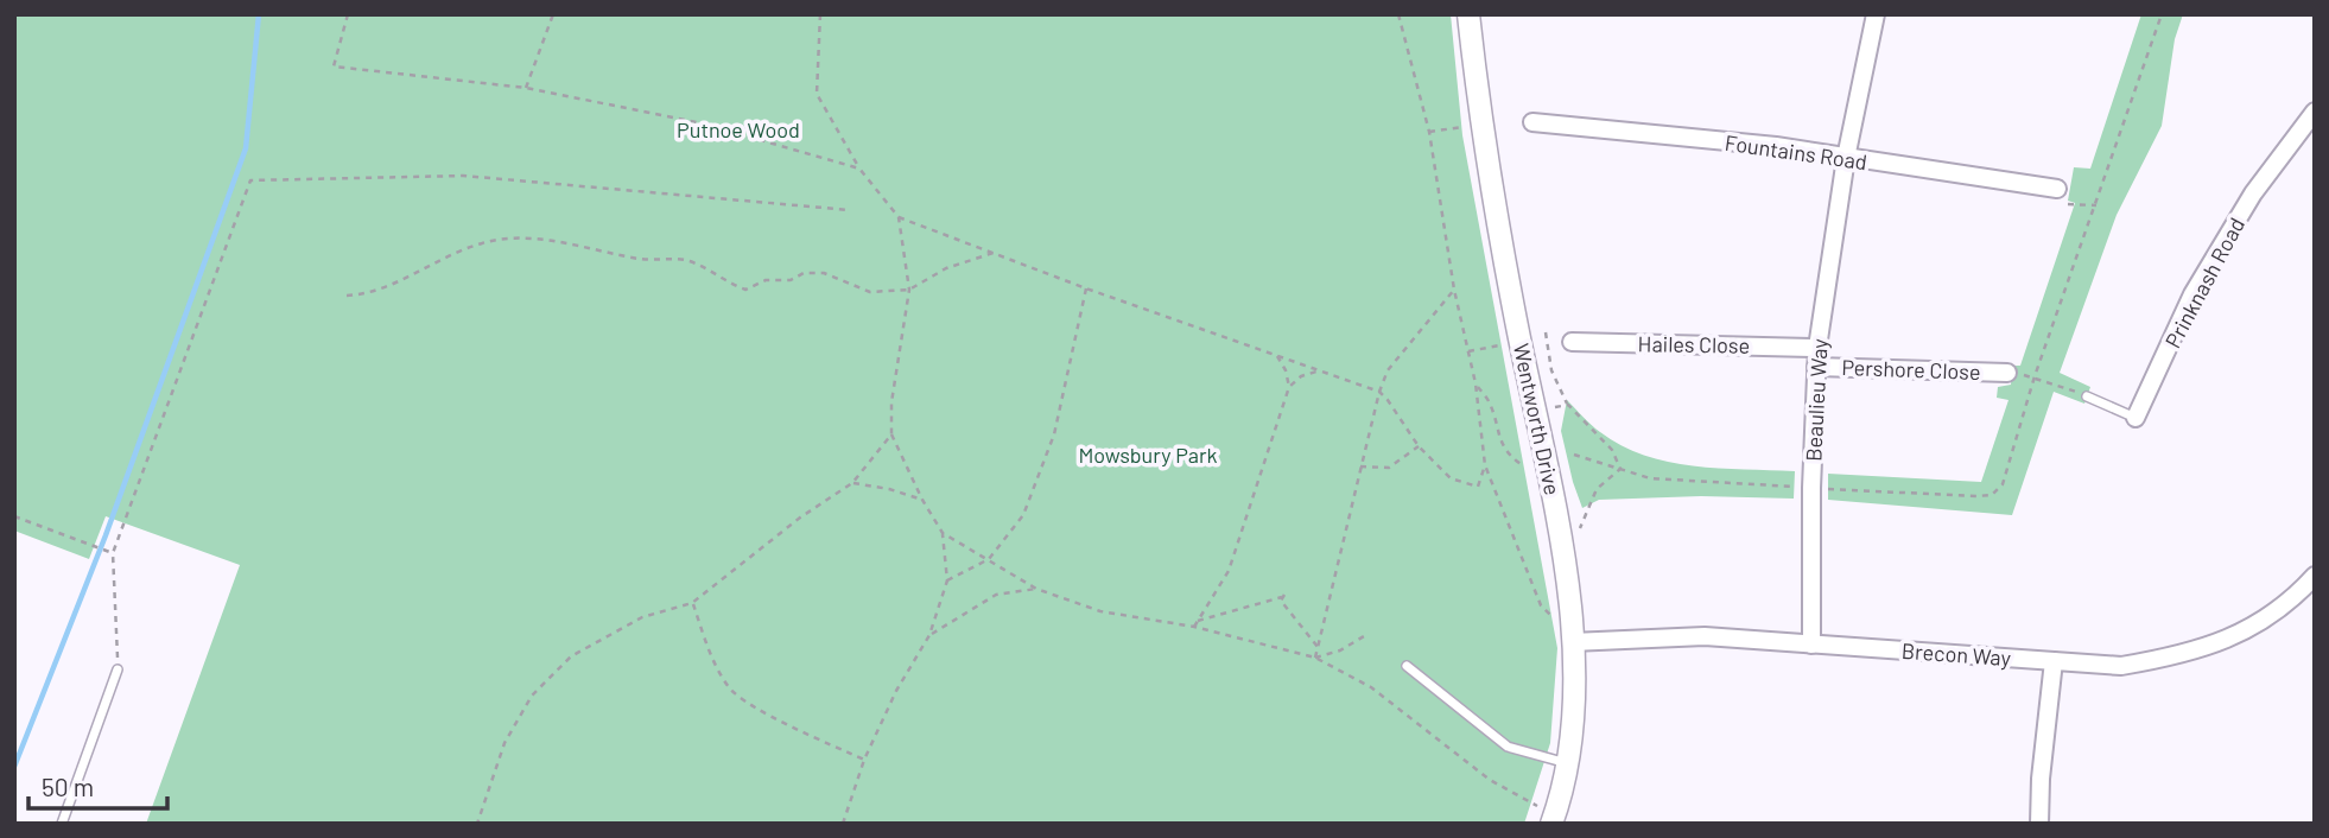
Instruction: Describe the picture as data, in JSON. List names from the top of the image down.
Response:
{
  "streets": {
    "street": [
      "Fountains Road",
      "Prinknash Road",
      "Hailes Close",
      "Pershore Close",
      "Beaulieu Way",
      "Wentworth Drive",
      "Brecon Way"
    ]
  },
  "crossings": [
    ["Fountains Road", "Beaulieu Way"],
    ["Hailes Close", "Beaulieu Way"],
    ["Pershore Close", "Beaulieu Way"],
    ["Beaulieu Way", "Brecon Way"],
    ["Wentworth Drive", "Brecon Way"]
  ],
  "parks": ["Putnoe Wood", "Mowsbury Park"],
  "scale_bar": "50 m"
}
